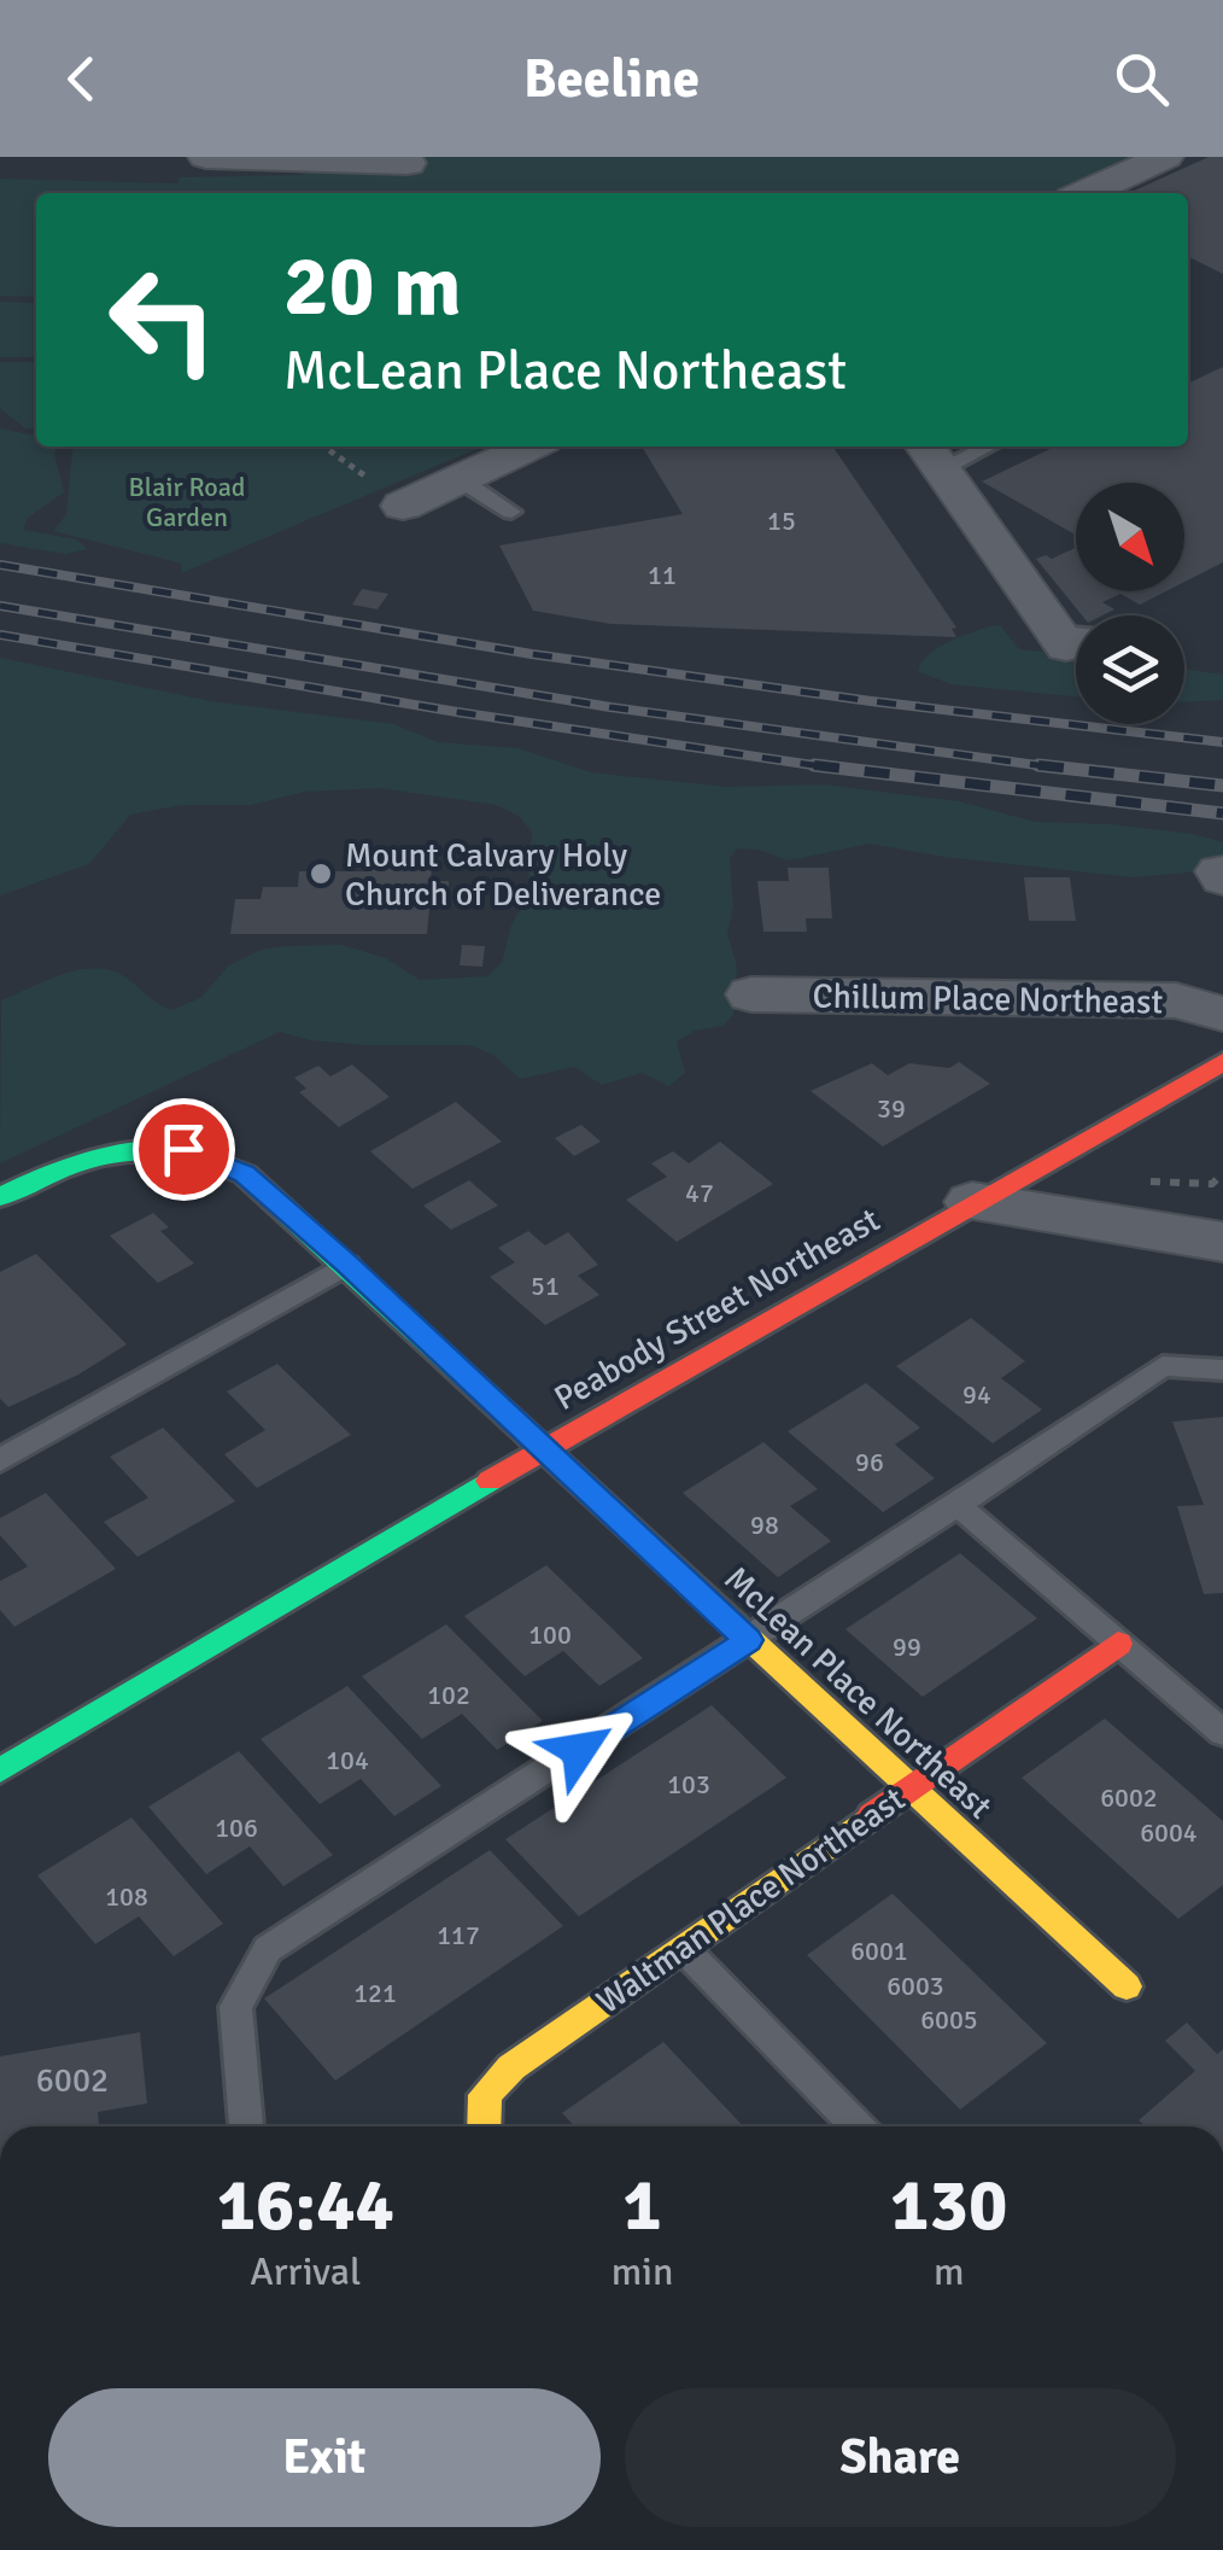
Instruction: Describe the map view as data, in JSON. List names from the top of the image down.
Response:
{
  "streets": {
    "street": [
      "Chillum Place Northeast",
      "Peabody Street Northeast",
      "McLean Place Northeast",
      "Waltman Place Northeast"
    ]
  },
  "crossings": [
    ["Peabody Street Northeast", "McLean Place Northeast"],
    ["McLean Place Northeast", "Waltman Place Northeast"]
  ],
  "parks": ["Blair Road Garden"],
  "places": ["Mount Calvary Holy Church of Deliverance"],
  "house_numbers": [
    "15",
    "11",
    "39",
    "47",
    "51",
    "94",
    "96",
    "98",
    "100",
    "99",
    "102",
    "104",
    "103",
    "6002",
    "106",
    "6004",
    "108",
    "117",
    "6001",
    "6003",
    "121",
    "6005",
    "6002"
  ],
  "north": "bottom right",
  "page": {
    "header": "Beeline",
    "turn": ["20 m", "McLean Place Northeast"],
    "eta": [
      "16:44",
      "Arrival",
      "1",
      "min",
      "130",
      "m"
    ],
    "buttons": ["Exit", "Share"]
  }
}
